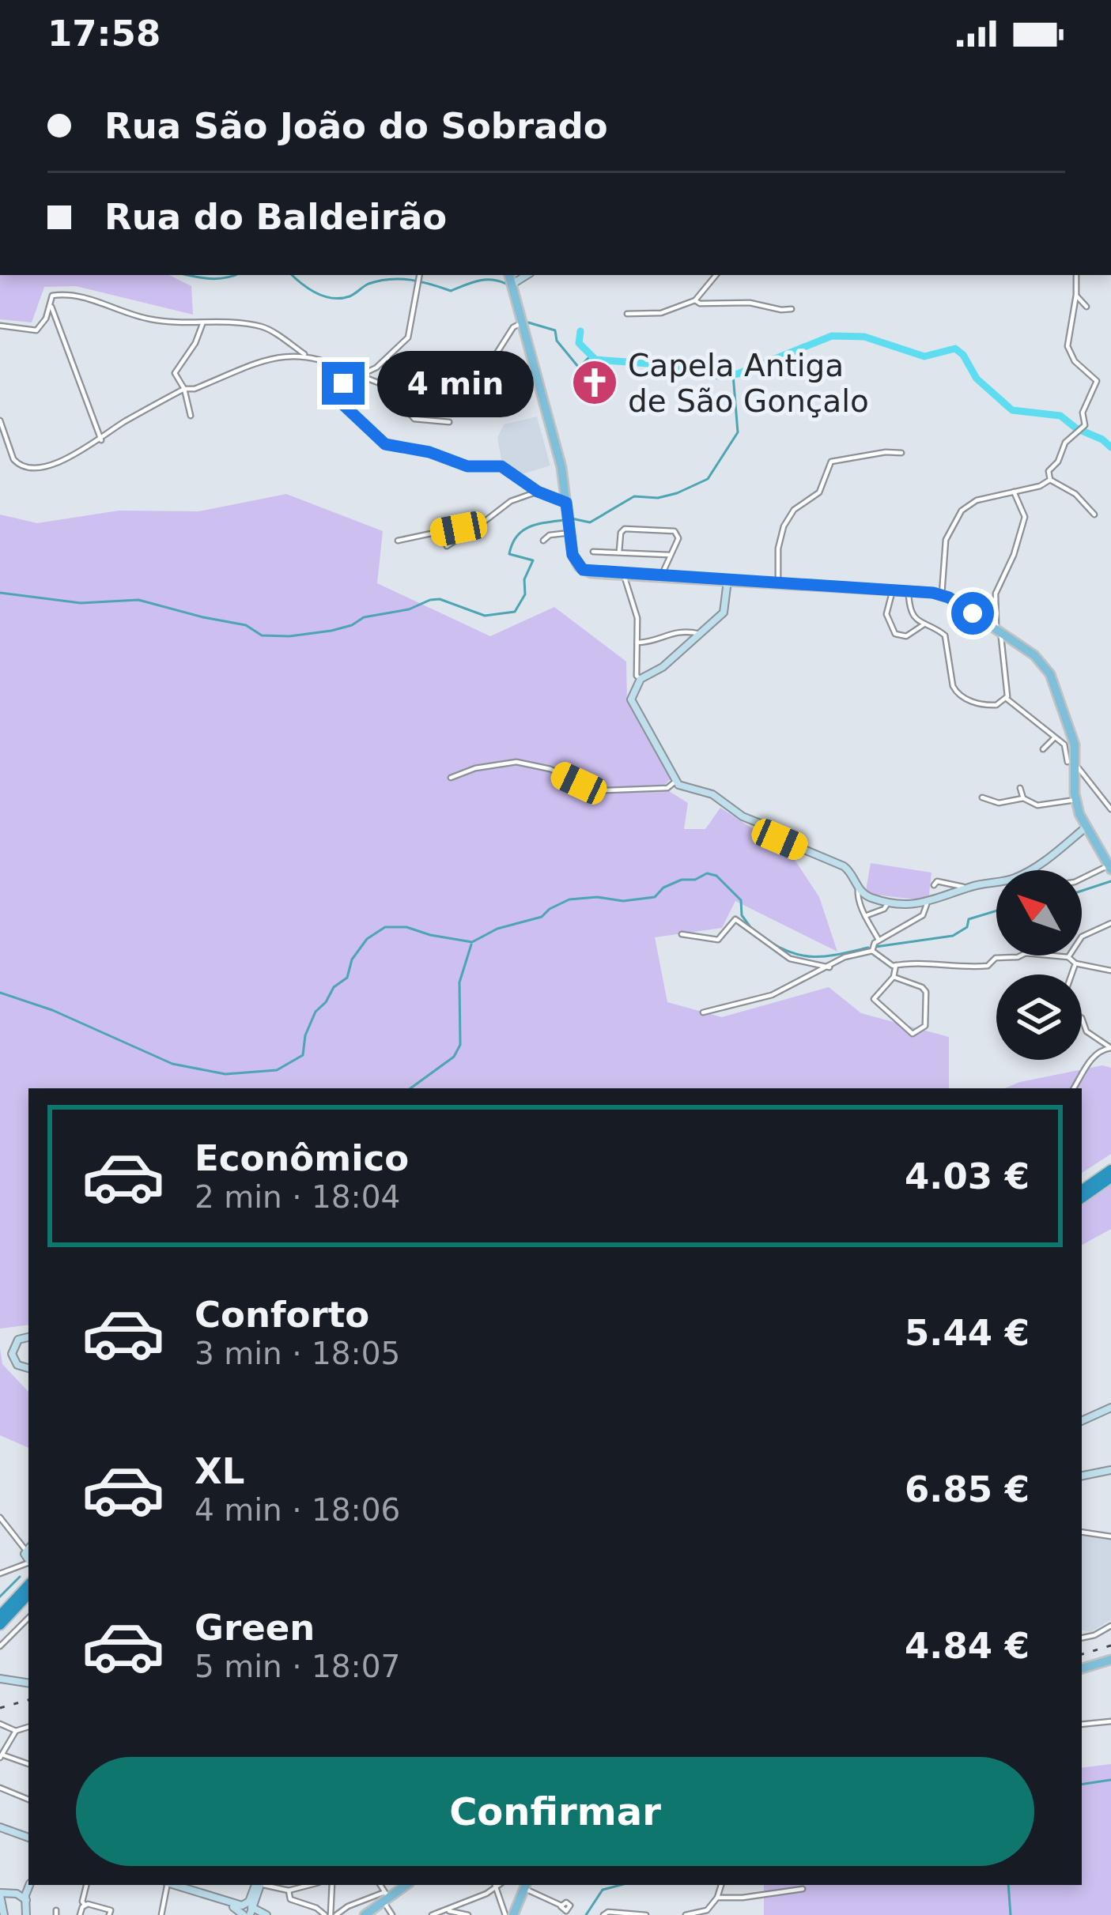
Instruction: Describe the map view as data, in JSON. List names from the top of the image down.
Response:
{
  "places": {
    "church": ["Capela Antiga de São Gonçalo"]
  },
  "north": "top left",
  "page": {
    "status": "17:58",
    "banner": ["Rua São João do Sobrado", "Rua do Baldeirão"],
    "bubble": "4 min",
    "list": [
      {
        "name": "Econômico",
        "note": "2 min · 18:04",
        "value": "4.03 €"
      },
      {
        "name": "Conforto",
        "note": "3 min · 18:05",
        "value": "5.44 €"
      },
      {
        "name": "XL",
        "note": "4 min · 18:06",
        "value": "6.85 €"
      },
      {
        "name": "Green",
        "note": "5 min · 18:07",
        "value": "4.84 €"
      }
    ],
    "buttons": "Confirmar"
  }
}
